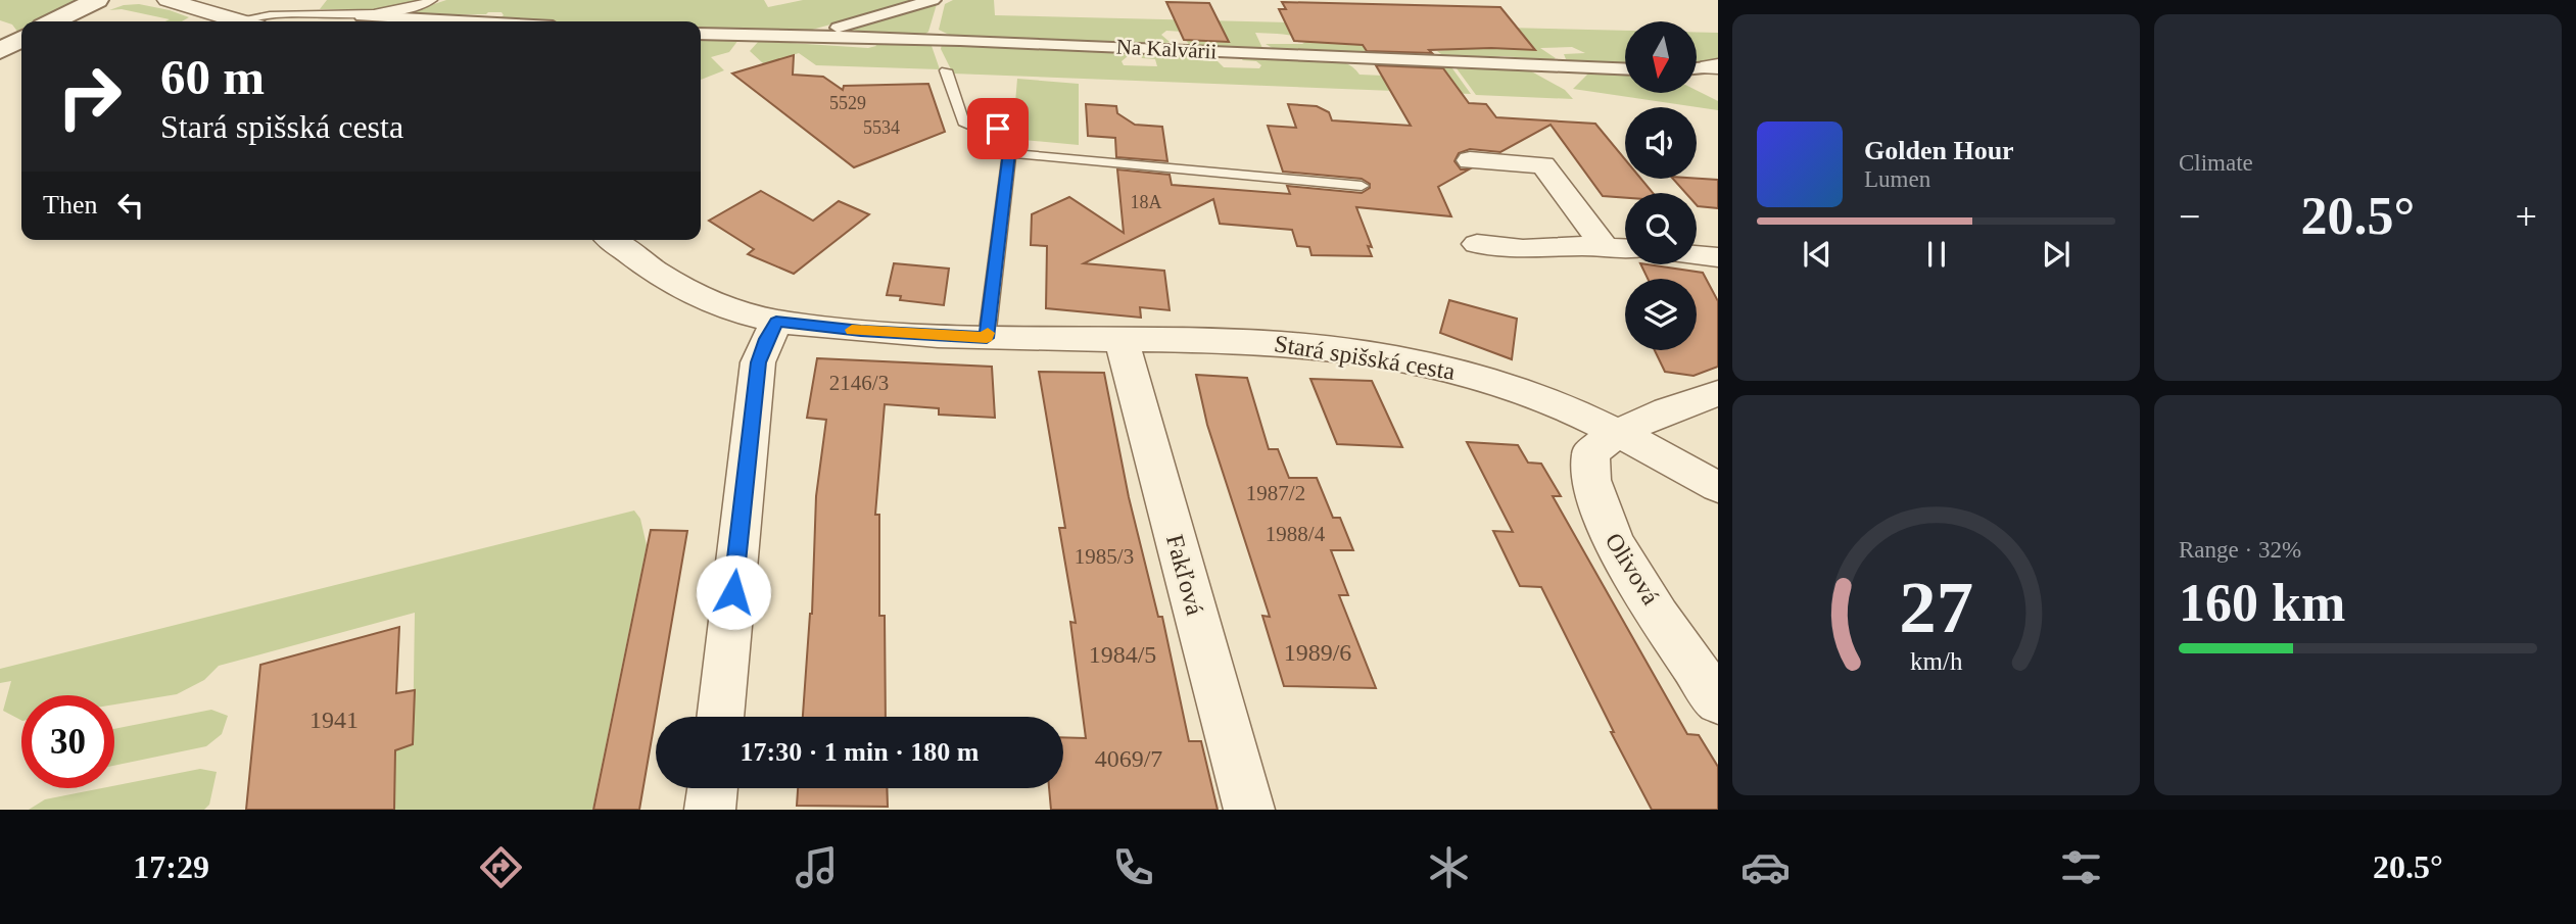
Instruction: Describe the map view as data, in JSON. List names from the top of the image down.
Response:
{
  "streets": {
    "street": [
      "Na Kalvárii",
      "Stará spišská cesta",
      "Olivová",
      "Fakľová"
    ]
  },
  "crossings": [
    ["Stará spišská cesta", "Olivová"],
    ["Stará spišská cesta", "Fakľová"]
  ],
  "house_numbers": [
    "5529",
    "5534",
    "18A",
    "2146/3",
    "1987/2",
    "1988/4",
    "1985/3",
    "1989/6",
    "1984/5",
    "1941",
    "4069/7"
  ],
  "north": "bottom",
  "page": {
    "tile": [
      "Climate",
      ["Range · 32%", "160 km"]
    ],
    "turn": ["60 m", "Stará spišská cesta"],
    "song": ["Golden Hour", "Lumen"],
    "then": "Then",
    "heat": ["−", "20.5°", "+"],
    "limit": "30",
    "trip": "17:30 · 1 min · 180 m",
    "tabs": ["17:29", "20.5°"],
    "gauge": ["27", "km/h"]
  }
}
